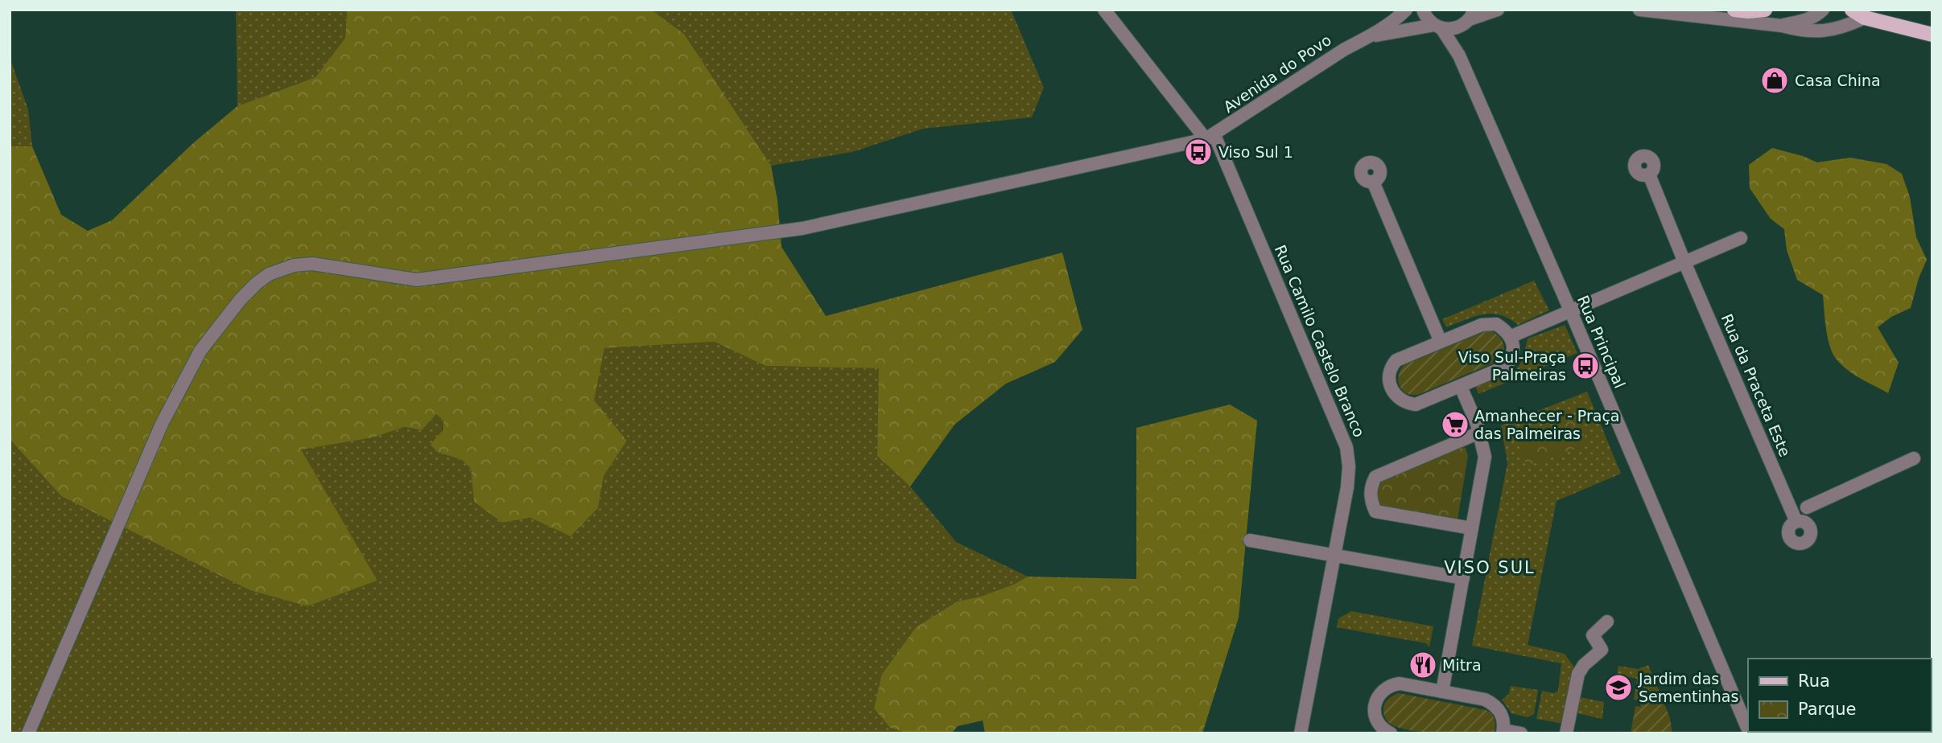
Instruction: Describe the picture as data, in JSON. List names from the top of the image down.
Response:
{
  "streets": {
    "street": [
      "Avenida do Povo",
      "Rua Camilo Castelo Branco",
      "Rua Principal",
      "Rua da Praceta Este"
    ]
  },
  "crossings": [
    ["Avenida do Povo", "Rua Camilo Castelo Branco"],
    ["Avenida do Povo", "Rua Principal"]
  ],
  "districts": ["VISO SUL"],
  "places": {
    "shop": ["Casa China"],
    "bus stop": ["Viso Sul 1", "Viso Sul-Praça Palmeiras"],
    "supermarket": ["Amanhecer - Praça das Palmeiras"],
    "restaurant": ["Mitra"],
    "school or university": ["Jardim das Sementinhas"]
  },
  "legend": ["Rua", "Parque"]
}
